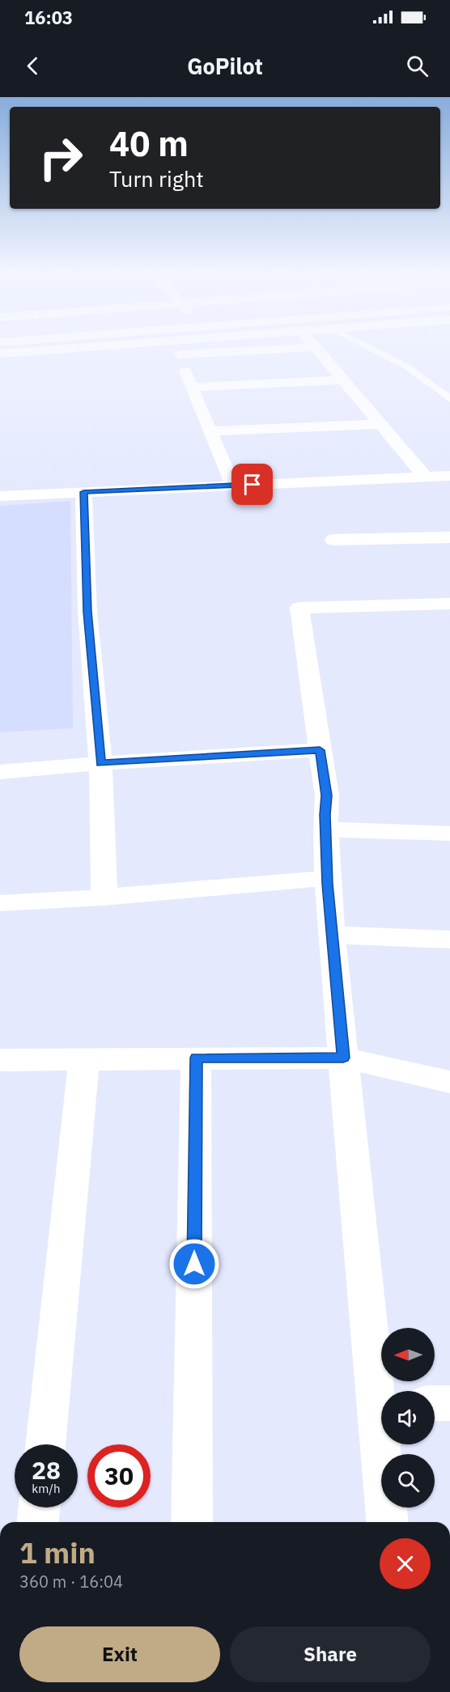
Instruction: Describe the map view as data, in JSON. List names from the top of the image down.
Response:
{
  "north": "left",
  "page": {
    "status": "16:03",
    "header": "GoPilot",
    "turn": ["40 m", "Turn right"],
    "speed": "28 km/h",
    "limit": "30",
    "heading": ["1 min", "360 m · 16:04"],
    "buttons": ["Exit", "Share"]
  }
}
